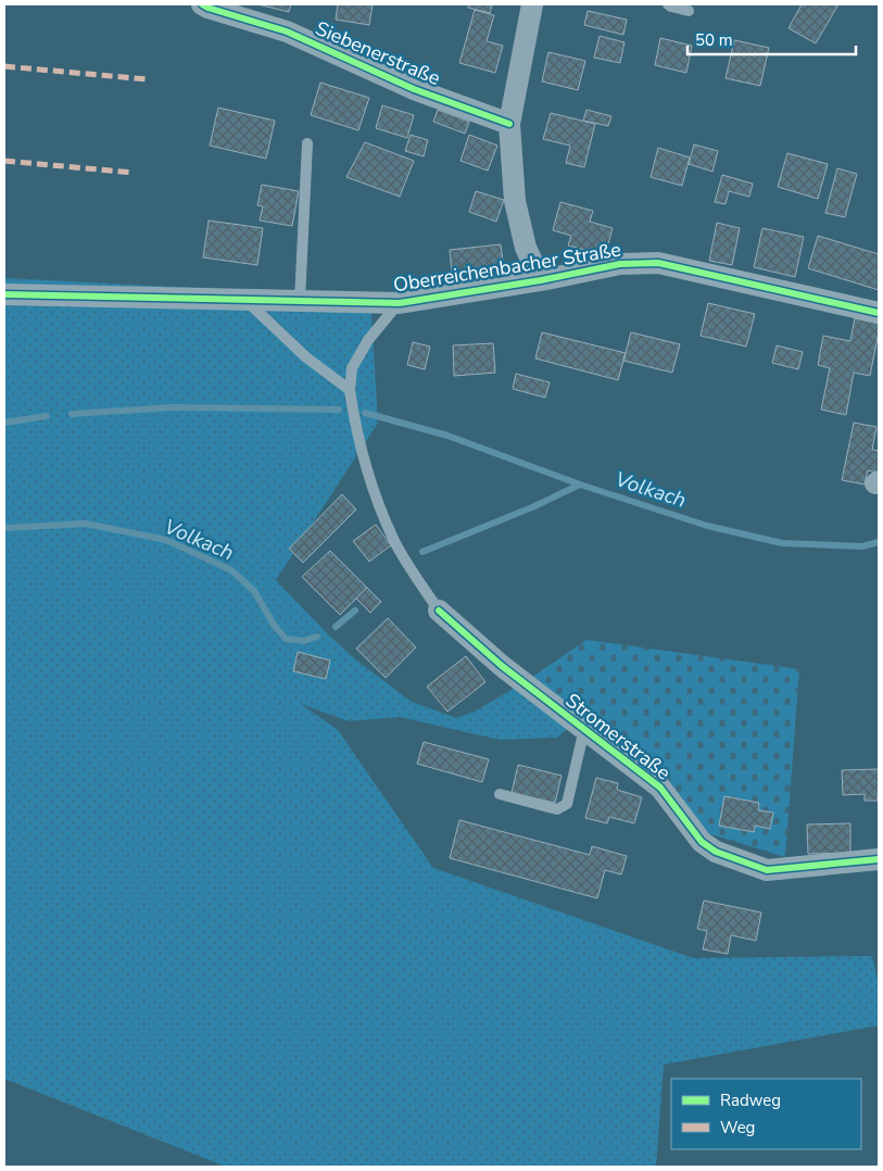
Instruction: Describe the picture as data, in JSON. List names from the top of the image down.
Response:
{
  "streets": {
    "street": ["Siebenerstraße", "Oberreichenbacher Straße", "Stromerstraße"]
  },
  "crossings": [
    ["Oberreichenbacher Straße", "Stromerstraße"]
  ],
  "water": ["Volkach"],
  "legend": ["Radweg", "Weg"],
  "scale_bar": "50 m"
}
